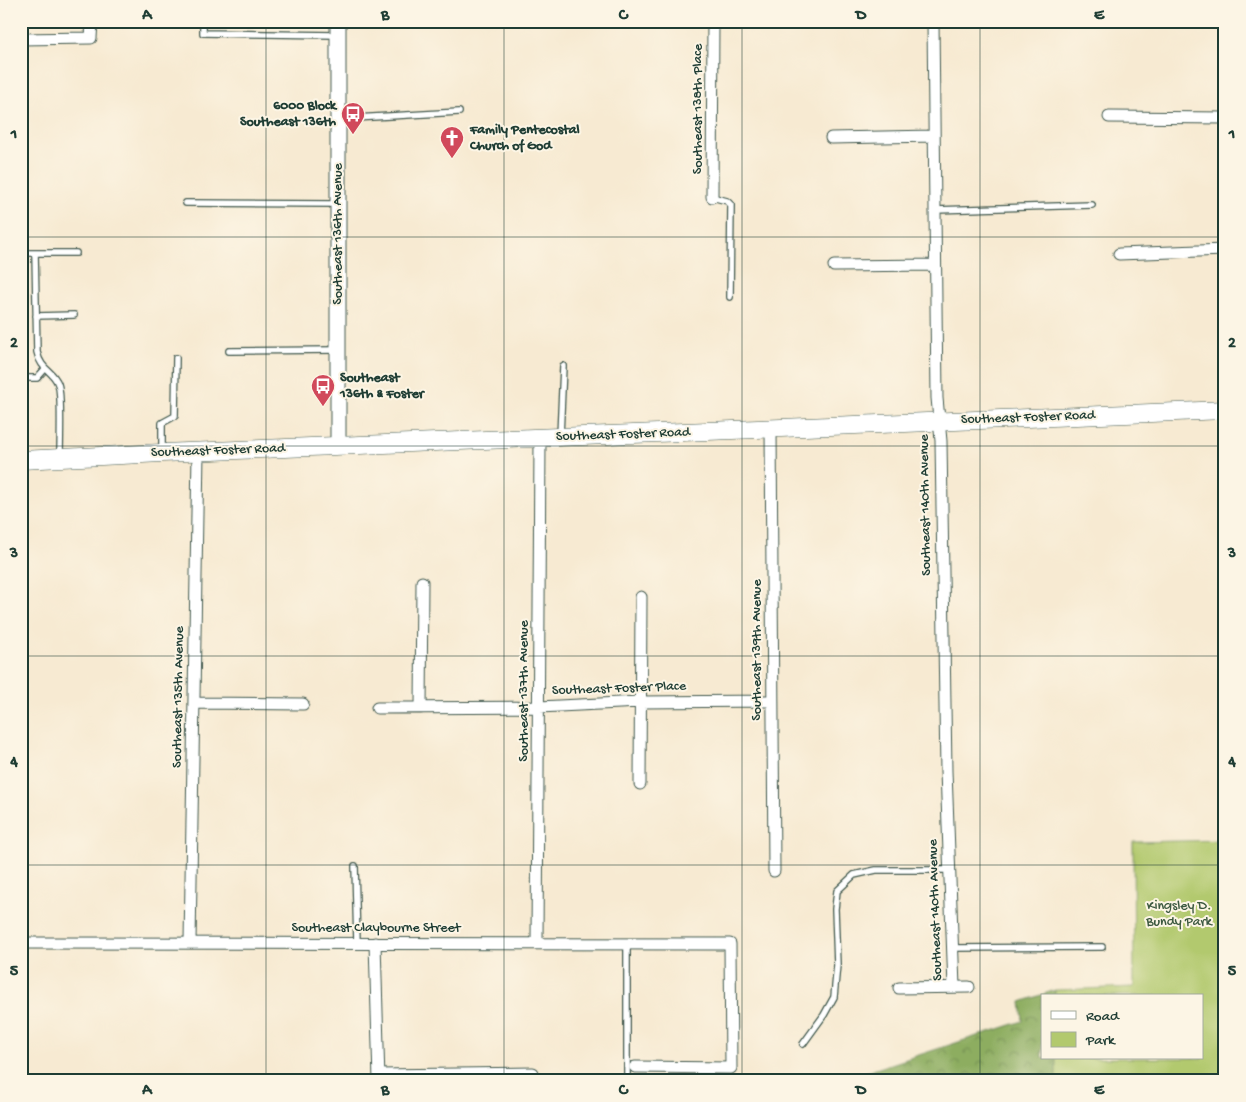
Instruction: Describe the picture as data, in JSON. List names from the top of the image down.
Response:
{
  "streets": {
    "main road": ["Southeast Foster Road"],
    "street": [
      "Southeast 138th Place",
      "Southeast 136th Avenue",
      "Southeast 140th Avenue",
      "Southeast 139th Avenue",
      "Southeast Foster Place",
      "Southeast 137th Avenue",
      "Southeast 135th Avenue",
      "Southeast Claybourne Street"
    ]
  },
  "crossings": [
    ["Southeast 136th Avenue", "Southeast Foster Road"],
    ["Southeast Foster Road", "Southeast 140th Avenue"],
    ["Southeast Foster Road", "Southeast 139th Avenue"],
    ["Southeast Foster Road", "Southeast 137th Avenue"],
    ["Southeast Foster Road", "Southeast 135th Avenue"],
    ["Southeast 139th Avenue", "Southeast Foster Place"],
    ["Southeast Foster Place", "Southeast 137th Avenue"],
    ["Southeast 137th Avenue", "Southeast Claybourne Street"],
    ["Southeast 135th Avenue", "Southeast Claybourne Street"]
  ],
  "parks": ["Kingsley D. Bundy Park"],
  "places": {
    "bus stop": ["6000 Block Southeast 136th", "Southeast 136th & Foster"],
    "church": ["Family Pentecostal Church of God"]
  },
  "legend": ["Road", "Park"],
  "grid": {
    "columns": [
      "A",
      "B",
      "C",
      "D",
      "E"
    ],
    "rows": [
      "1",
      "2",
      "3",
      "4",
      "5"
    ]
  }
}
